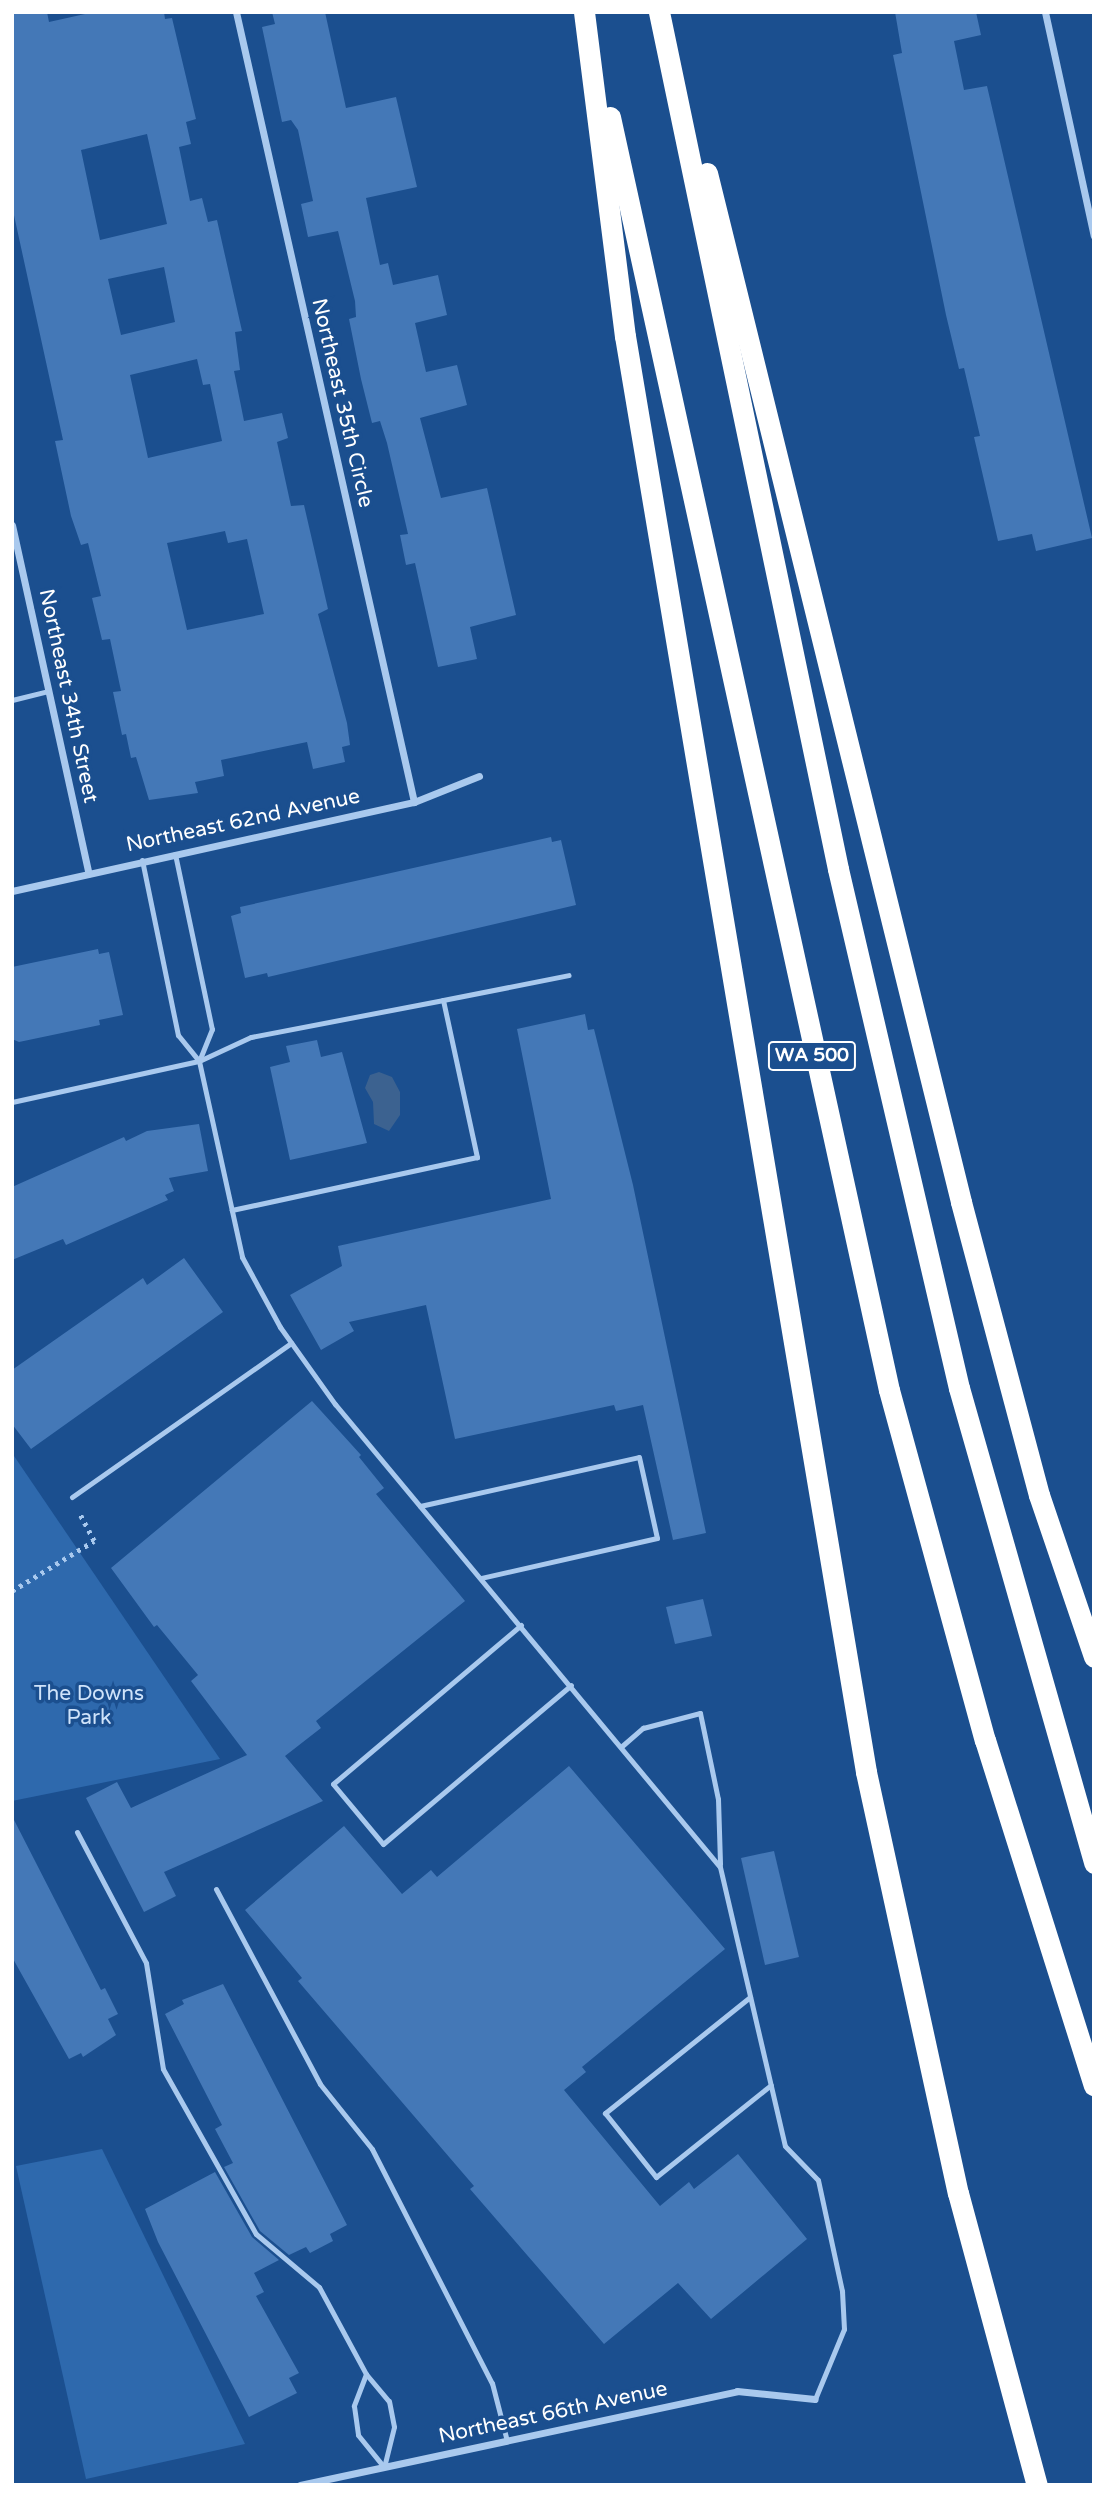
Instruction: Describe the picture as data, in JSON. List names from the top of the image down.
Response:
{
  "streets": {
    "highway": ["WA 500"],
    "street": [
      "Northeast 35th Circle",
      "Northeast 34th Street",
      "Northeast 62nd Avenue",
      "Northeast 66th Avenue"
    ]
  },
  "crossings": [
    ["Northeast 35th Circle", "Northeast 62nd Avenue"],
    ["Northeast 34th Street", "Northeast 62nd Avenue"]
  ],
  "parks": ["The Downs Park"]
}
